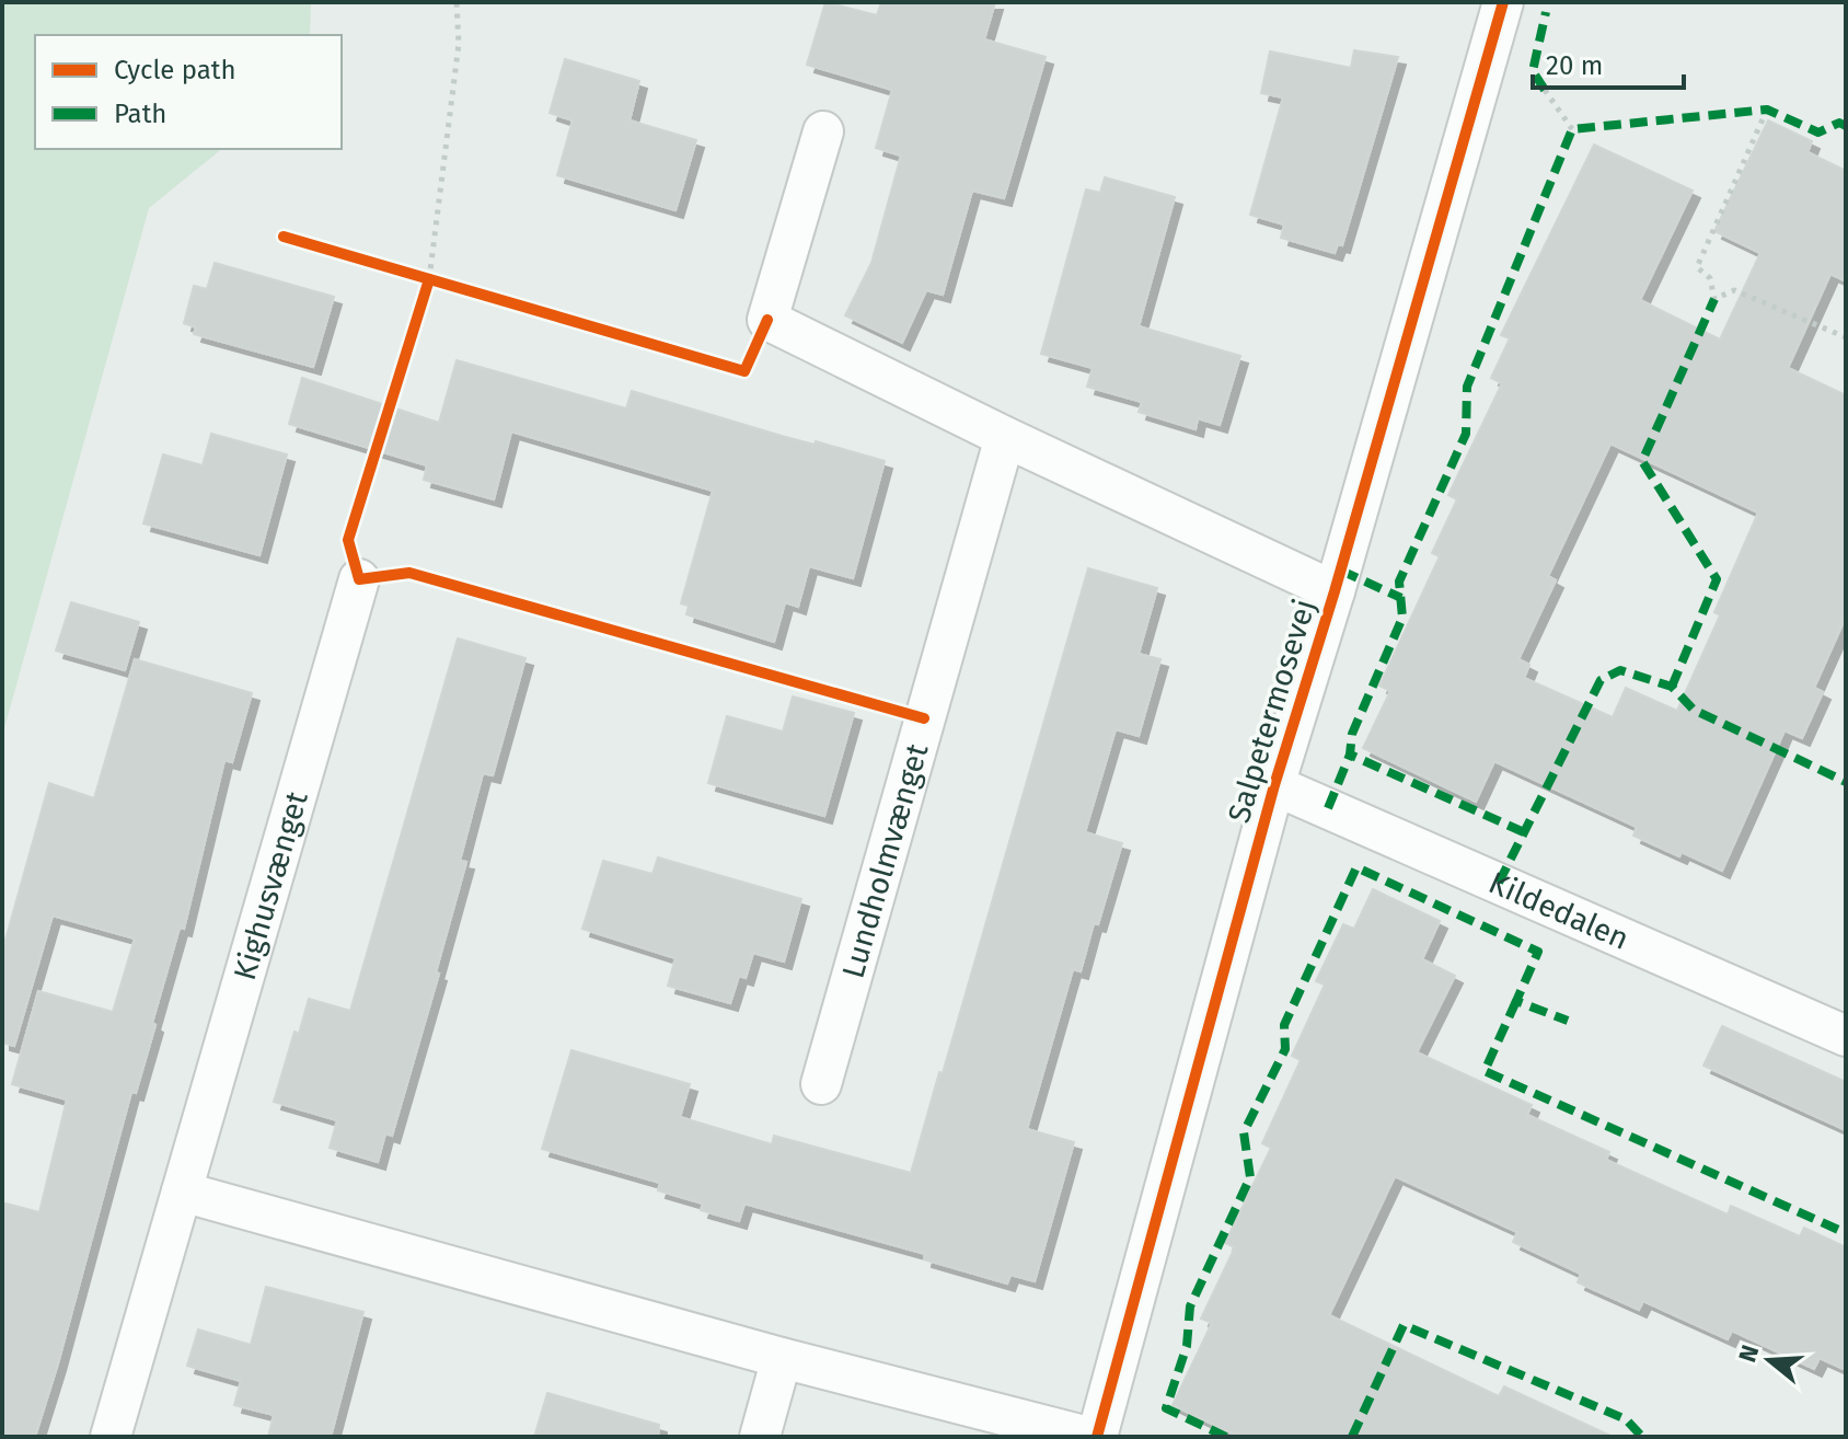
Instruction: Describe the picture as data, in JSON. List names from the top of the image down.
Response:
{
  "streets": {
    "street": [
      "Salpetermosevej",
      "Lundholmvænget",
      "Kighusvænget",
      "Kildedalen"
    ]
  },
  "crossings": [
    ["Salpetermosevej", "Kildedalen"]
  ],
  "legend": ["Cycle path", "Path"],
  "scale_bar": "20 m",
  "north": "left"
}
